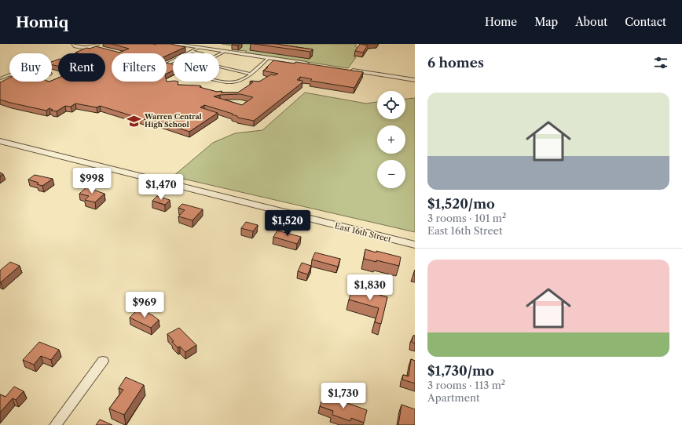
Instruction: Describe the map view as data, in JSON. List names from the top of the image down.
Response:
{
  "streets": {
    "street": ["East 16th Street"]
  },
  "places": {
    "school or university": ["Warren Central High School"]
  },
  "page": {
    "header": "Homiq",
    "nav": [
      "Home",
      "Map",
      "About",
      "Contact"
    ],
    "heading": "6 homes",
    "chip": [
      "Buy",
      "Rent",
      "Filters",
      "New"
    ],
    "list": [
      {
        "name": "$1,520/mo",
        "note": "3 rooms · 101 m² · East 16th Street"
      },
      {
        "name": "$1,730/mo",
        "note": "3 rooms · 113 m² · Apartment"
      }
    ],
    "map_buttons": ["+", "−"],
    "price": [
      "$998",
      "$1,470",
      "$1,520",
      "$1,830",
      "$969",
      "$1,730"
    ]
  }
}
